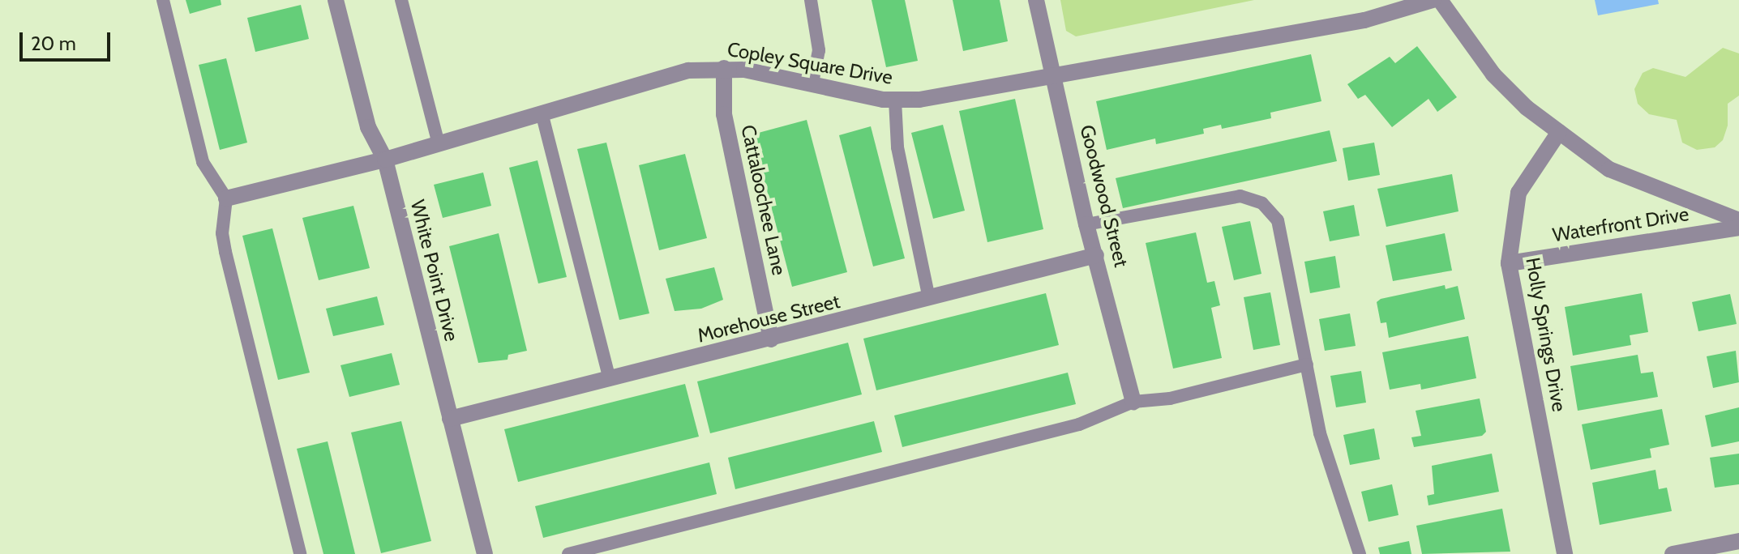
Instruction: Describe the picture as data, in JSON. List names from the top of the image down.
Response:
{
  "streets": {
    "street": [
      "Copley Square Drive",
      "Goodwood Street",
      "Cattaloochee Lane",
      "Waterfront Drive",
      "White Point Drive",
      "Morehouse Street",
      "Holly Springs Drive"
    ]
  },
  "crossings": [
    ["Copley Square Drive", "Goodwood Street"],
    ["Copley Square Drive", "Cattaloochee Lane"],
    ["Copley Square Drive", "White Point Drive"],
    ["Goodwood Street", "Morehouse Street"],
    ["Cattaloochee Lane", "Morehouse Street"],
    ["Waterfront Drive", "Holly Springs Drive"],
    ["White Point Drive", "Morehouse Street"]
  ],
  "scale_bar": "20 m"
}
